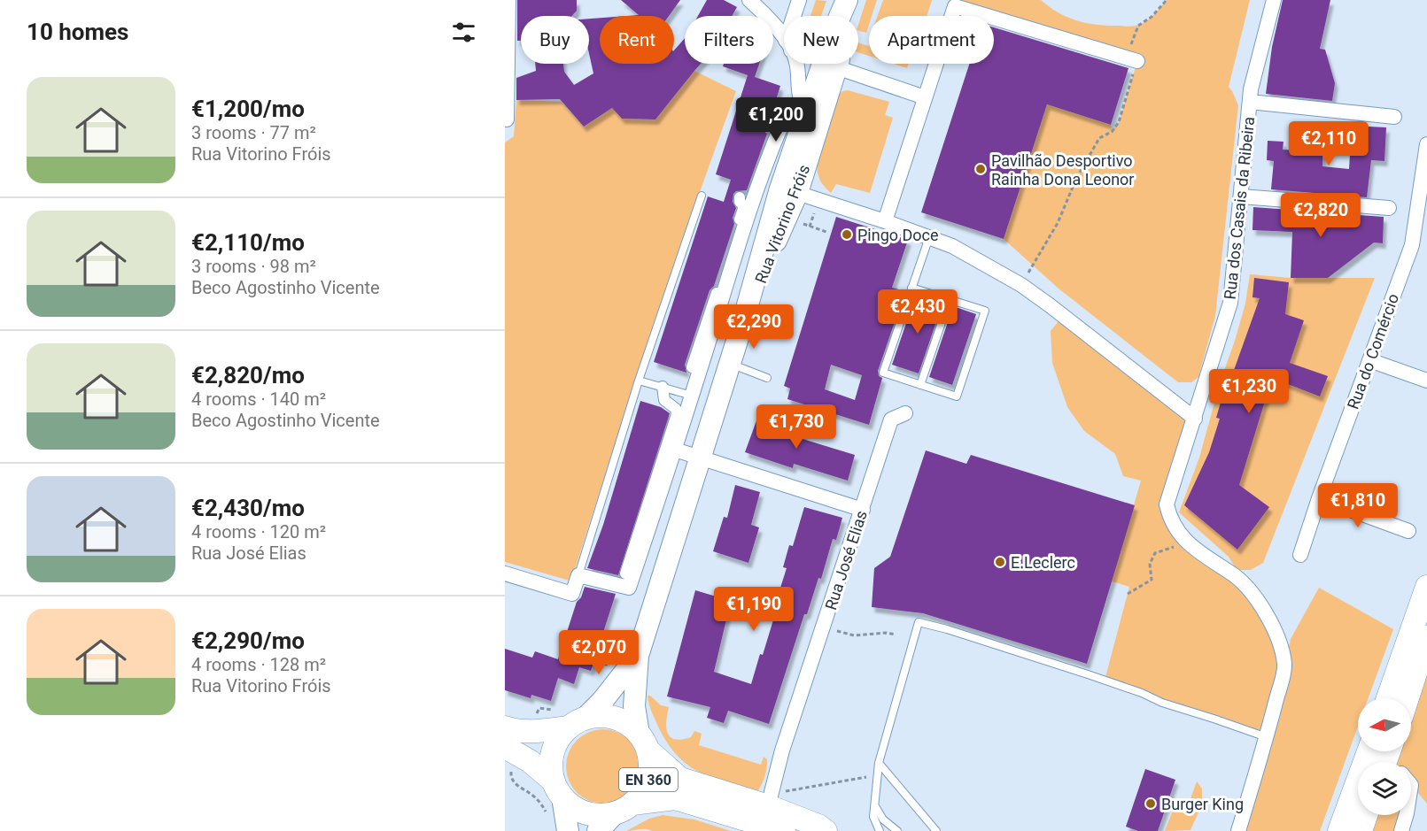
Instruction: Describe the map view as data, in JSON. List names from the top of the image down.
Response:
{
  "streets": {
    "main road": ["Rua Vitorino Fróis", "EN 360"],
    "street": ["Rua dos Casais da Ribeira", "Rua do Comércio", "Rua José Elias"]
  },
  "crossings": [
    ["Rua Vitorino Fróis", "EN 360"]
  ],
  "places": [
    "Pavilhão Desportivo Rainha Dona Leonor",
    "Pingo Doce",
    "E.Leclerc",
    "Burger King"
  ],
  "north": "left",
  "page": {
    "heading": "10 homes",
    "chip": [
      "Buy",
      "Rent",
      "Filters",
      "New",
      "Apartment"
    ],
    "list": [
      {
        "name": "€1,200/mo",
        "note": "3 rooms · 77 m² · Rua Vitorino Fróis"
      },
      {
        "name": "€2,110/mo",
        "note": "3 rooms · 98 m² · Beco Agostinho Vicente"
      },
      {
        "name": "€2,820/mo",
        "note": "4 rooms · 140 m² · Beco Agostinho Vicente"
      },
      {
        "name": "€2,430/mo",
        "note": "4 rooms · 120 m² · Rua José Elias"
      },
      {
        "name": "€2,290/mo",
        "note": "4 rooms · 128 m² · Rua Vitorino Fróis"
      }
    ],
    "price": [
      "€1,200",
      "€2,110",
      "€2,820",
      "€2,430",
      "€2,290",
      "€1,230",
      "€1,730",
      "€1,810",
      "€1,190",
      "€2,070"
    ]
  }
}
